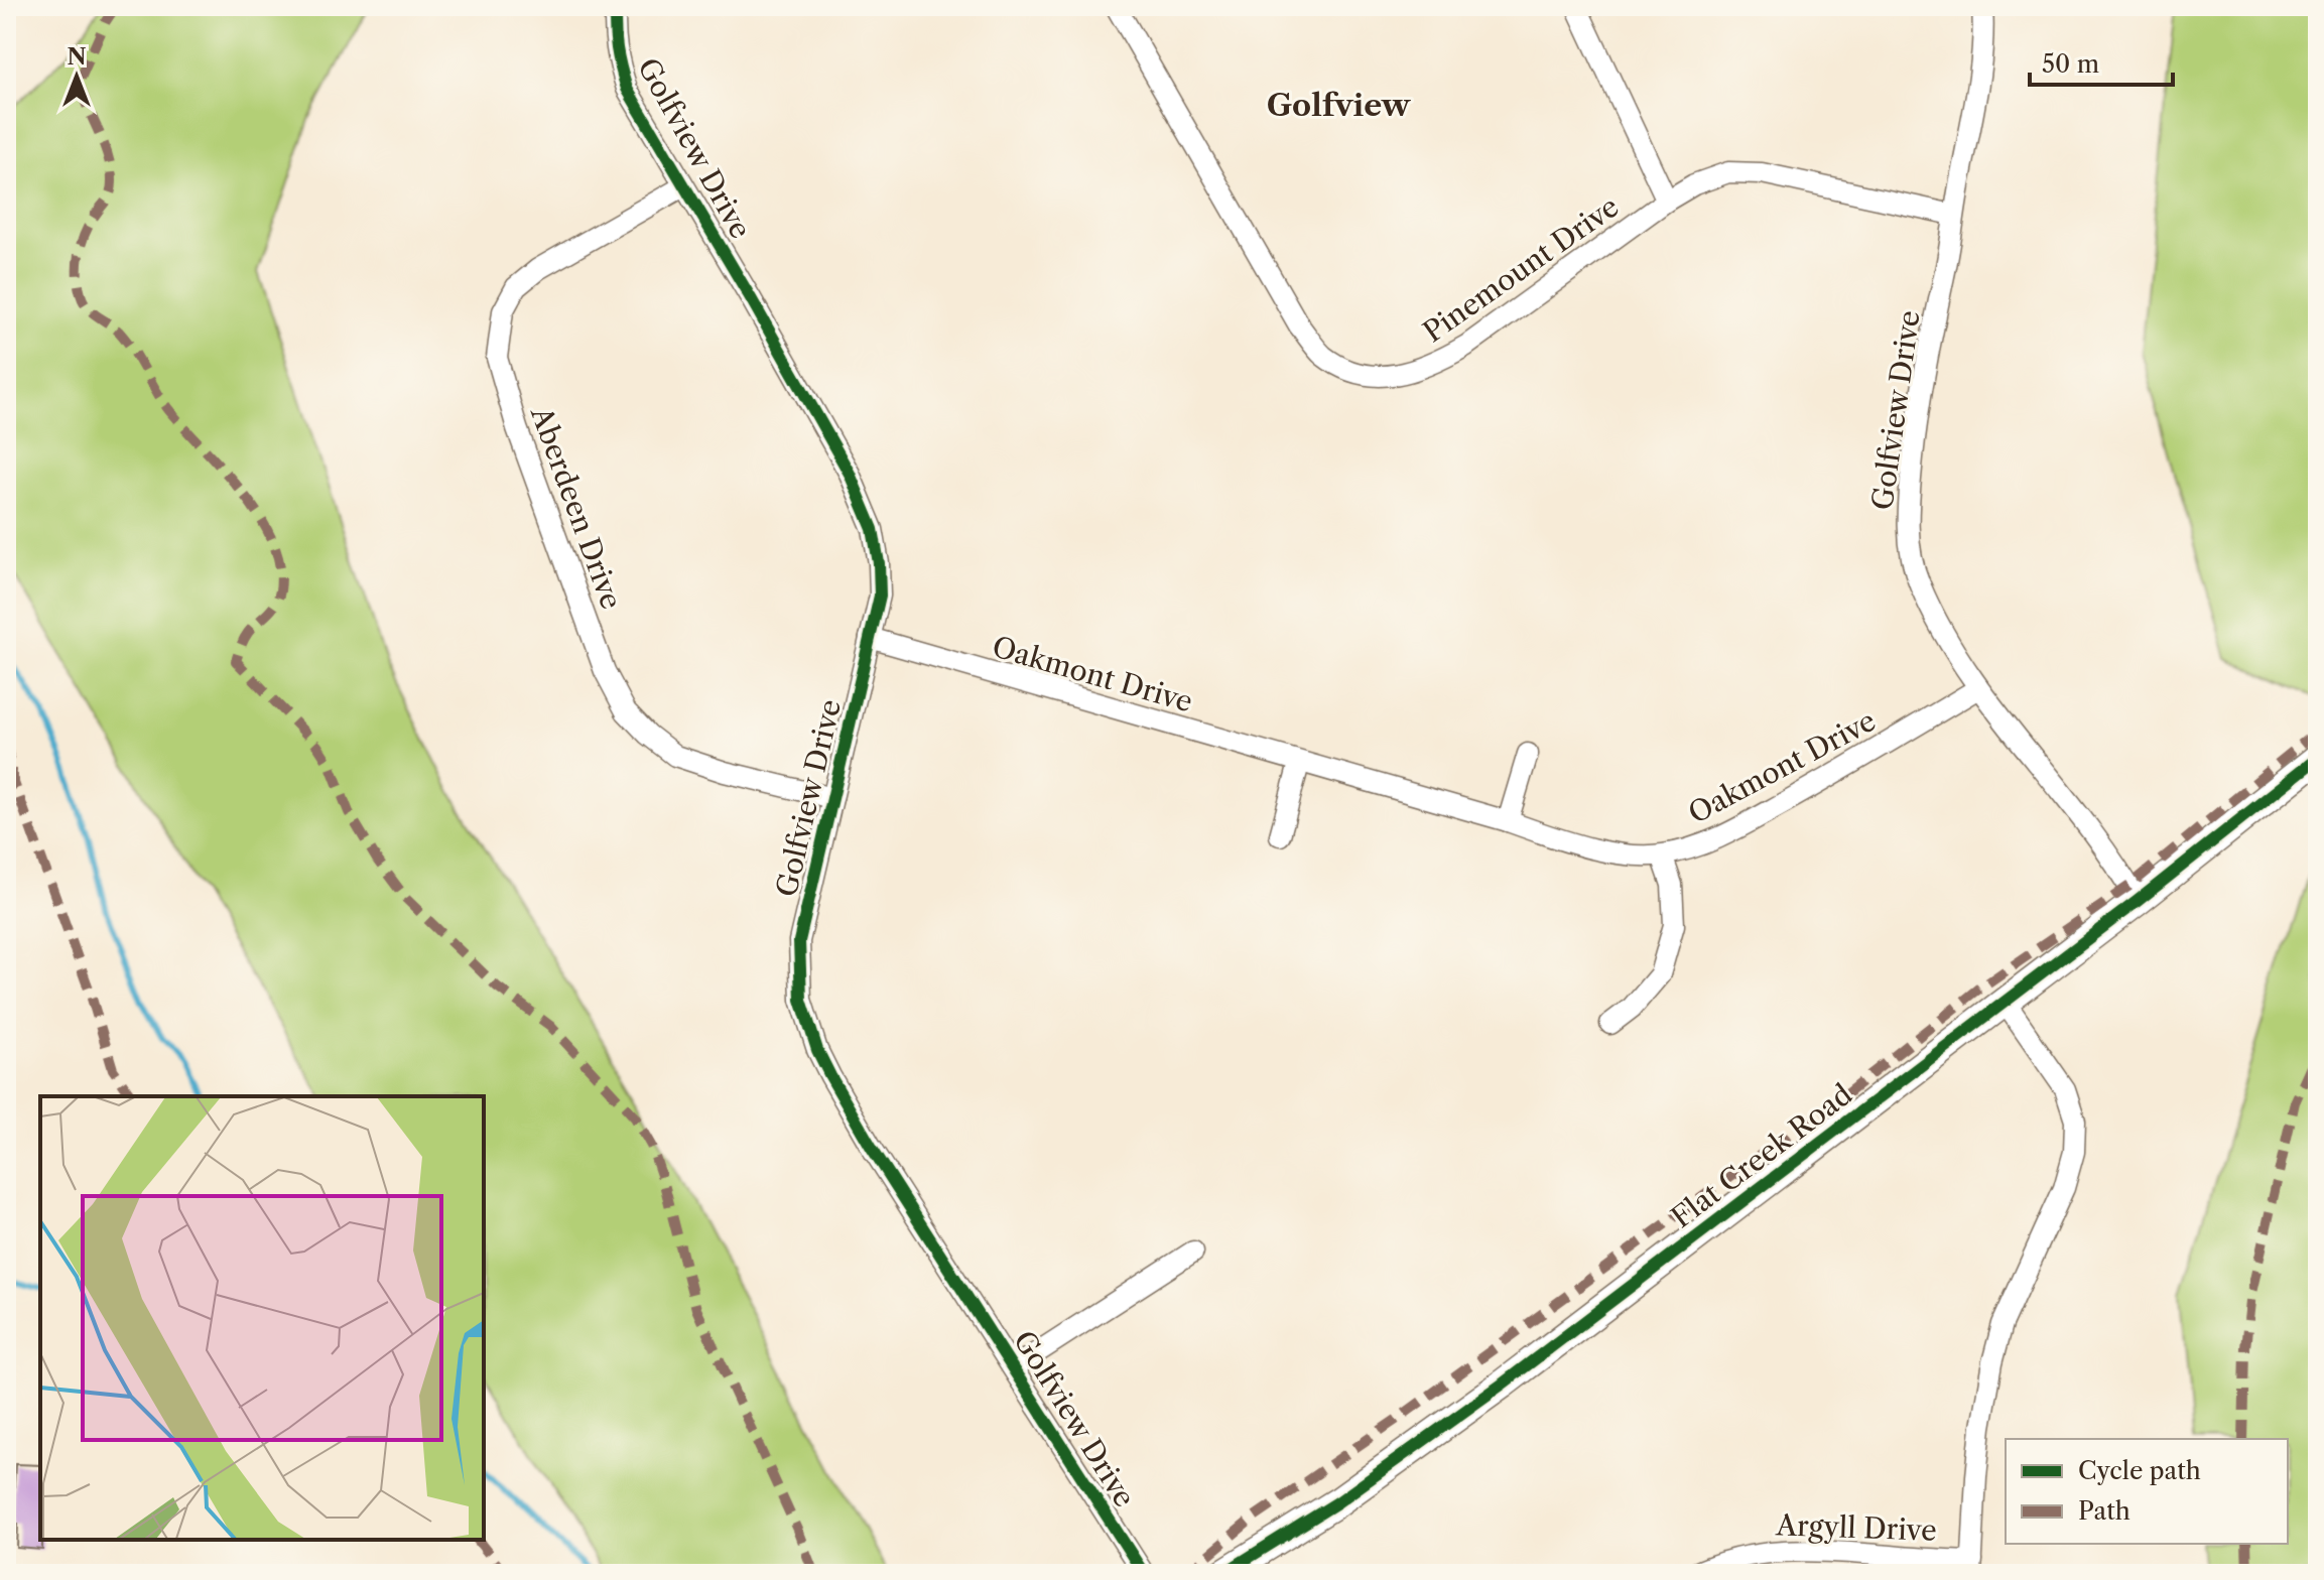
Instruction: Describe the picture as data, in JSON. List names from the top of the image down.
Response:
{
  "streets": {
    "street": [
      "Golfview Drive",
      "Pinemount Drive",
      "Aberdeen Drive",
      "Oakmont Drive",
      "Flat Creek Road",
      "Argyll Drive"
    ]
  },
  "crossings": [
    ["Golfview Drive", "Pinemount Drive"],
    ["Golfview Drive", "Aberdeen Drive"],
    ["Golfview Drive", "Oakmont Drive"],
    ["Golfview Drive", "Flat Creek Road"]
  ],
  "districts": ["Golfview"],
  "legend": ["Cycle path", "Path"],
  "scale_bar": "50 m",
  "north": "top"
}
